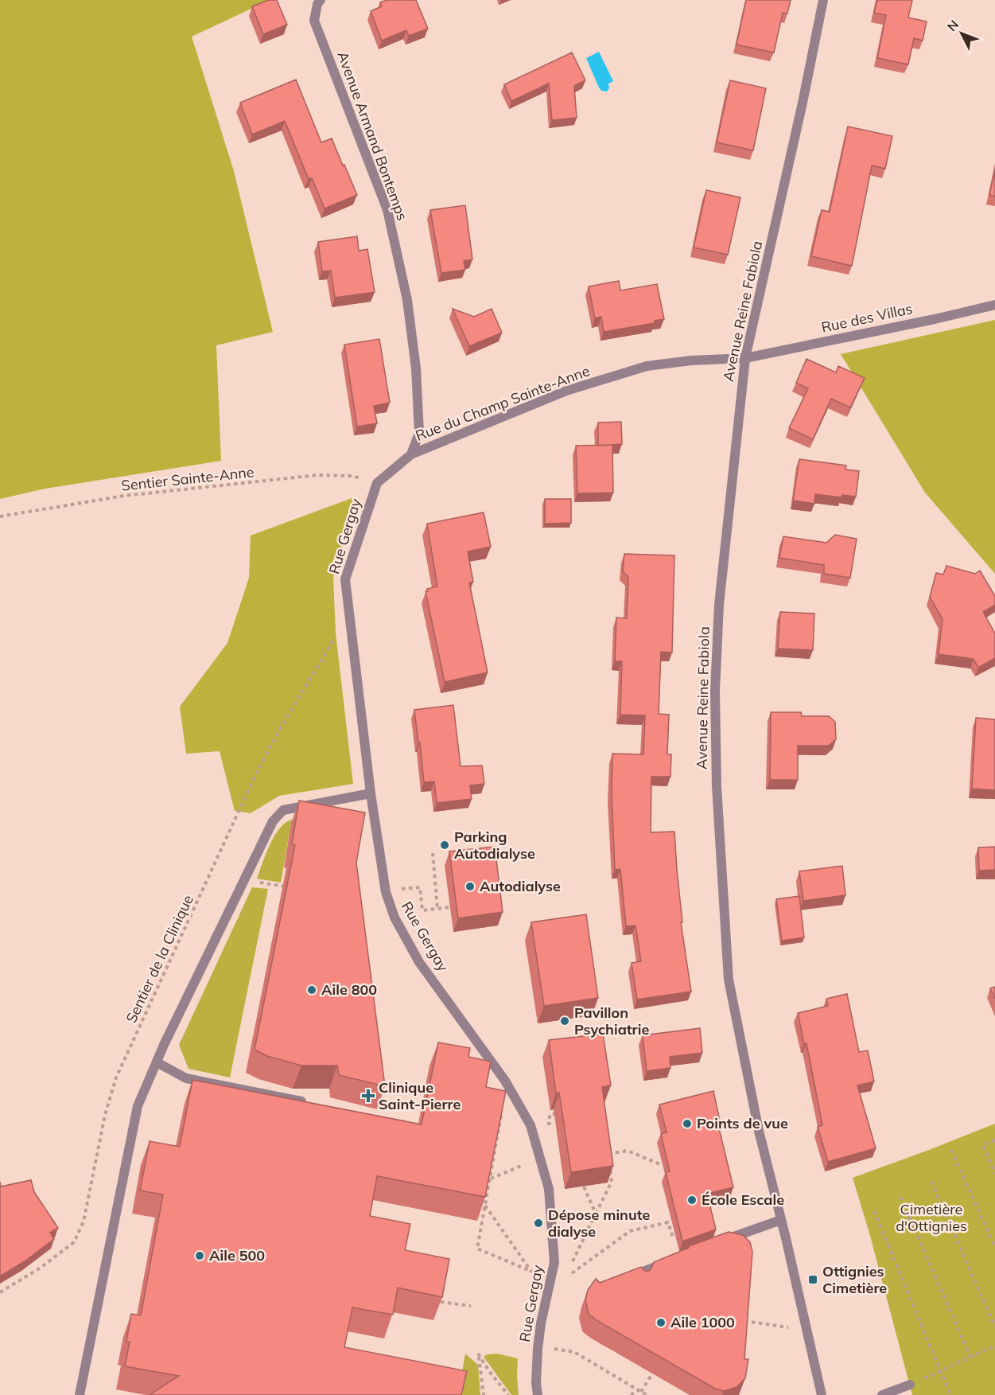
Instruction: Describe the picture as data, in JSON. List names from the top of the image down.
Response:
{
  "streets": {
    "street": [
      "Avenue Armand Bontemps",
      "Avenue Reine Fabiola",
      "Rue des Villas",
      "Rue du Champ Sainte-Anne",
      "Rue Gergay"
    ],
    "path": ["Sentier Sainte-Anne", "Sentier de la Clinique"]
  },
  "crossings": [
    ["Avenue Armand Bontemps", "Rue du Champ Sainte-Anne"],
    ["Avenue Reine Fabiola", "Rue des Villas"],
    ["Avenue Reine Fabiola", "Rue du Champ Sainte-Anne"],
    ["Rue des Villas", "Rue du Champ Sainte-Anne"],
    ["Sentier Sainte-Anne", "Rue Gergay"],
    ["Rue Gergay", "Sentier de la Clinique"]
  ],
  "parks": ["Cimetière d'Ottignies"],
  "places": {
    "other": [
      "Parking Autodialyse",
      "Autodialyse",
      "Aile 800",
      "Pavillon Psychiatrie",
      "Points de vue",
      "École Escale",
      "Dépose minute dialyse",
      "Aile 500",
      "Aile 1000"
    ],
    "health": ["Clinique Saint-Pierre"],
    "transit": ["Ottignies Cimetière"]
  },
  "north": "top left"
}
